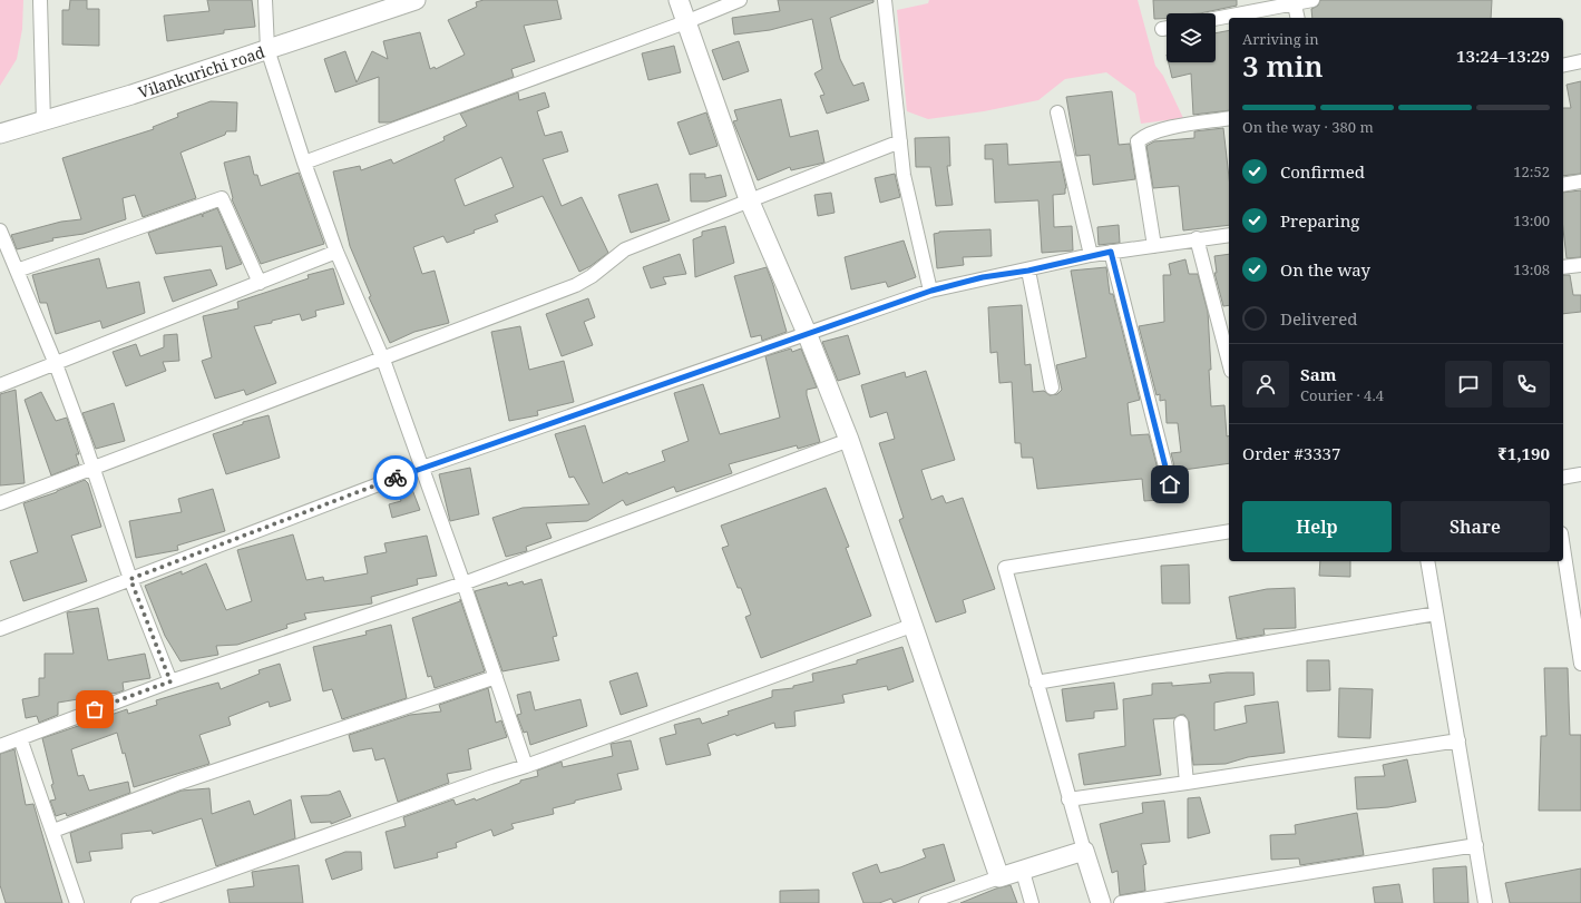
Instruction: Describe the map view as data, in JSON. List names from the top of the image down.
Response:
{
  "streets": {
    "street": ["Vilankurichi road"]
  },
  "page": {
    "heading": ["3 min", "Arriving in", "13:24–13:29"],
    "panel": [
      "Sam",
      "Courier · 4.4",
      "Order #3337",
      "₹1,190"
    ],
    "bar": "On the way · 380 m",
    "list": [
      ["Confirmed", "12:52"],
      ["Preparing", "13:00"],
      ["On the way", "13:08"],
      "Delivered"
    ],
    "buttons": ["Help", "Share"]
  }
}
